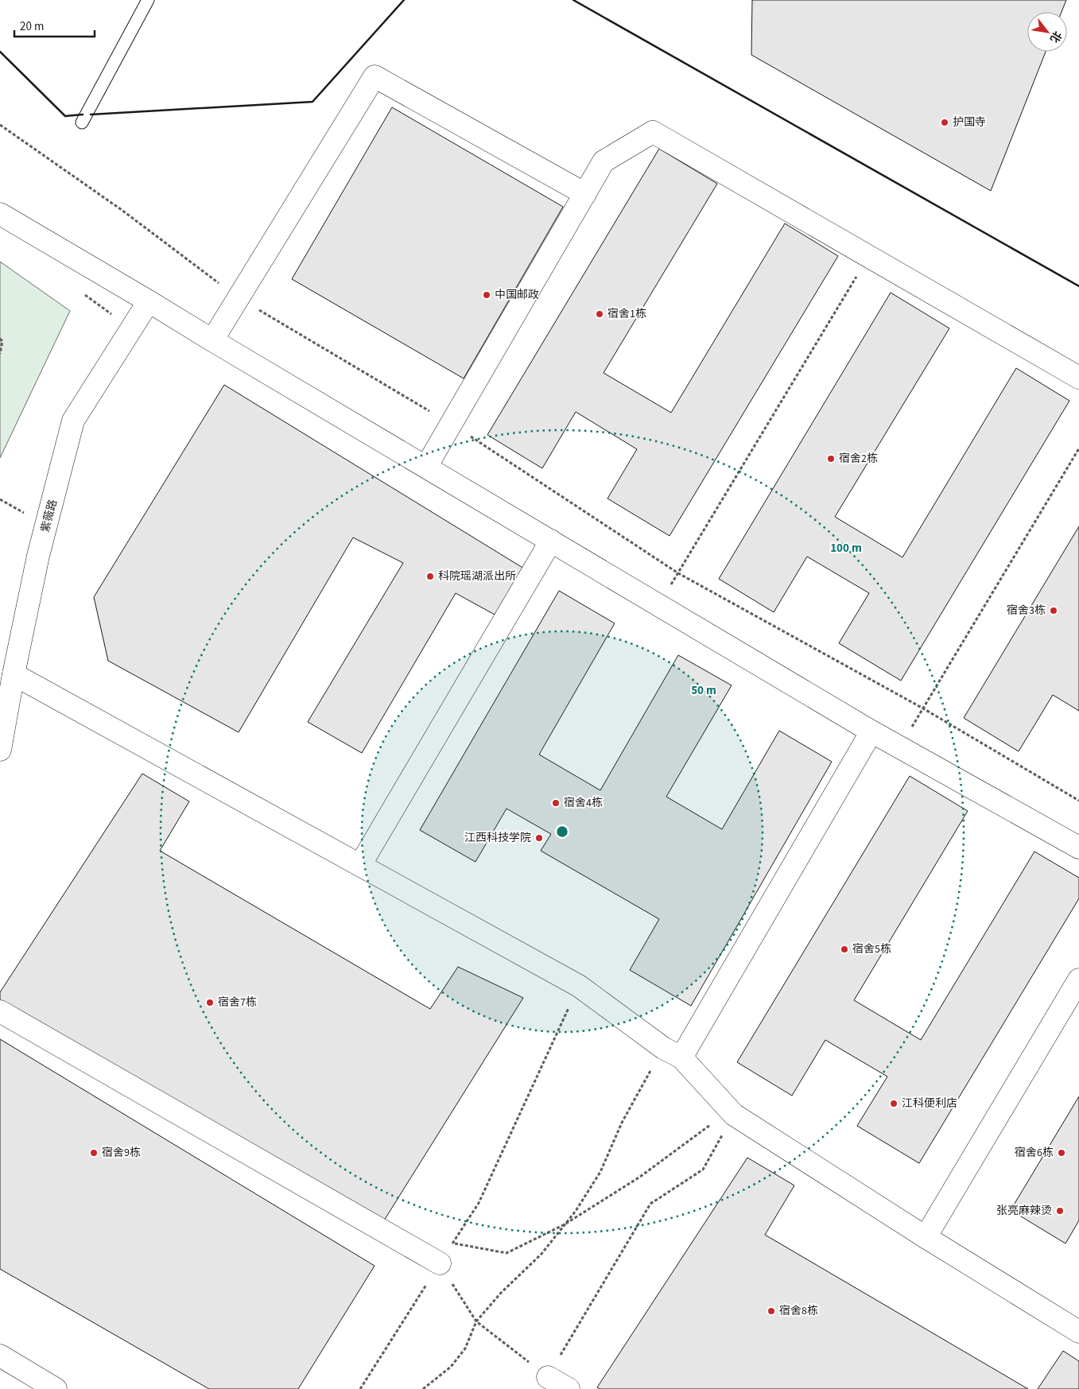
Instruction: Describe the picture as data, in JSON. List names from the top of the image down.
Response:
{
  "streets": {
    "street": ["紫薇路"]
  },
  "places": [
    "护国寺",
    "中国邮政",
    "宿舍1栋",
    "宿舍2栋",
    "科院瑶湖派出所",
    "宿舍3栋",
    "宿舍4栋",
    "江西科技学院",
    "宿舍5栋",
    "宿舍7栋",
    "江科便利店",
    "宿舍9栋",
    "宿舍6栋",
    "张亮麻辣烫",
    "宿舍8栋"
  ],
  "scale_bar": "20 m",
  "north": "bottom right",
  "rings": ["100 m", "50 m"]
}
